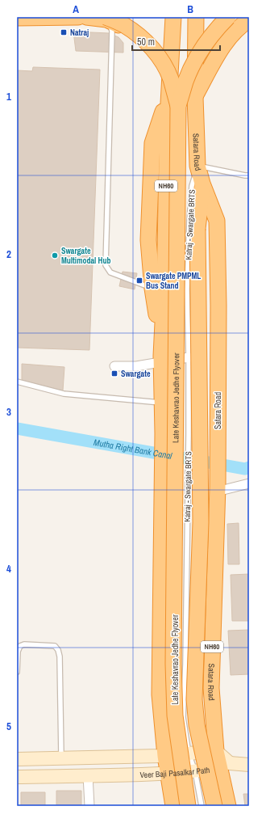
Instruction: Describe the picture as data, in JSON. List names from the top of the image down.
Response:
{
  "streets": {
    "highway": ["Satara Road", "NH60", "Late Keshavrao Jedhe Flyover"],
    "main road": ["Veer Baji Pasalkar Path"],
    "lane": ["Katraj - Swargate BRTS"]
  },
  "crossings": [
    ["Satara Road", "Katraj - Swargate BRTS"],
    ["Satara Road", "Veer Baji Pasalkar Path"],
    ["NH60", "Veer Baji Pasalkar Path"],
    ["Katraj - Swargate BRTS", "Veer Baji Pasalkar Path"]
  ],
  "water": ["Mutha Right Bank Canal"],
  "places": {
    "transit": ["Natraj", "Swargate PMPML Bus Stand", "Swargate"],
    "other": ["Swargate Multimodal Hub"]
  },
  "scale_bar": "50 m",
  "grid": {
    "columns": ["A", "B"],
    "rows": [
      "1",
      "2",
      "3",
      "4",
      "5"
    ]
  }
}
